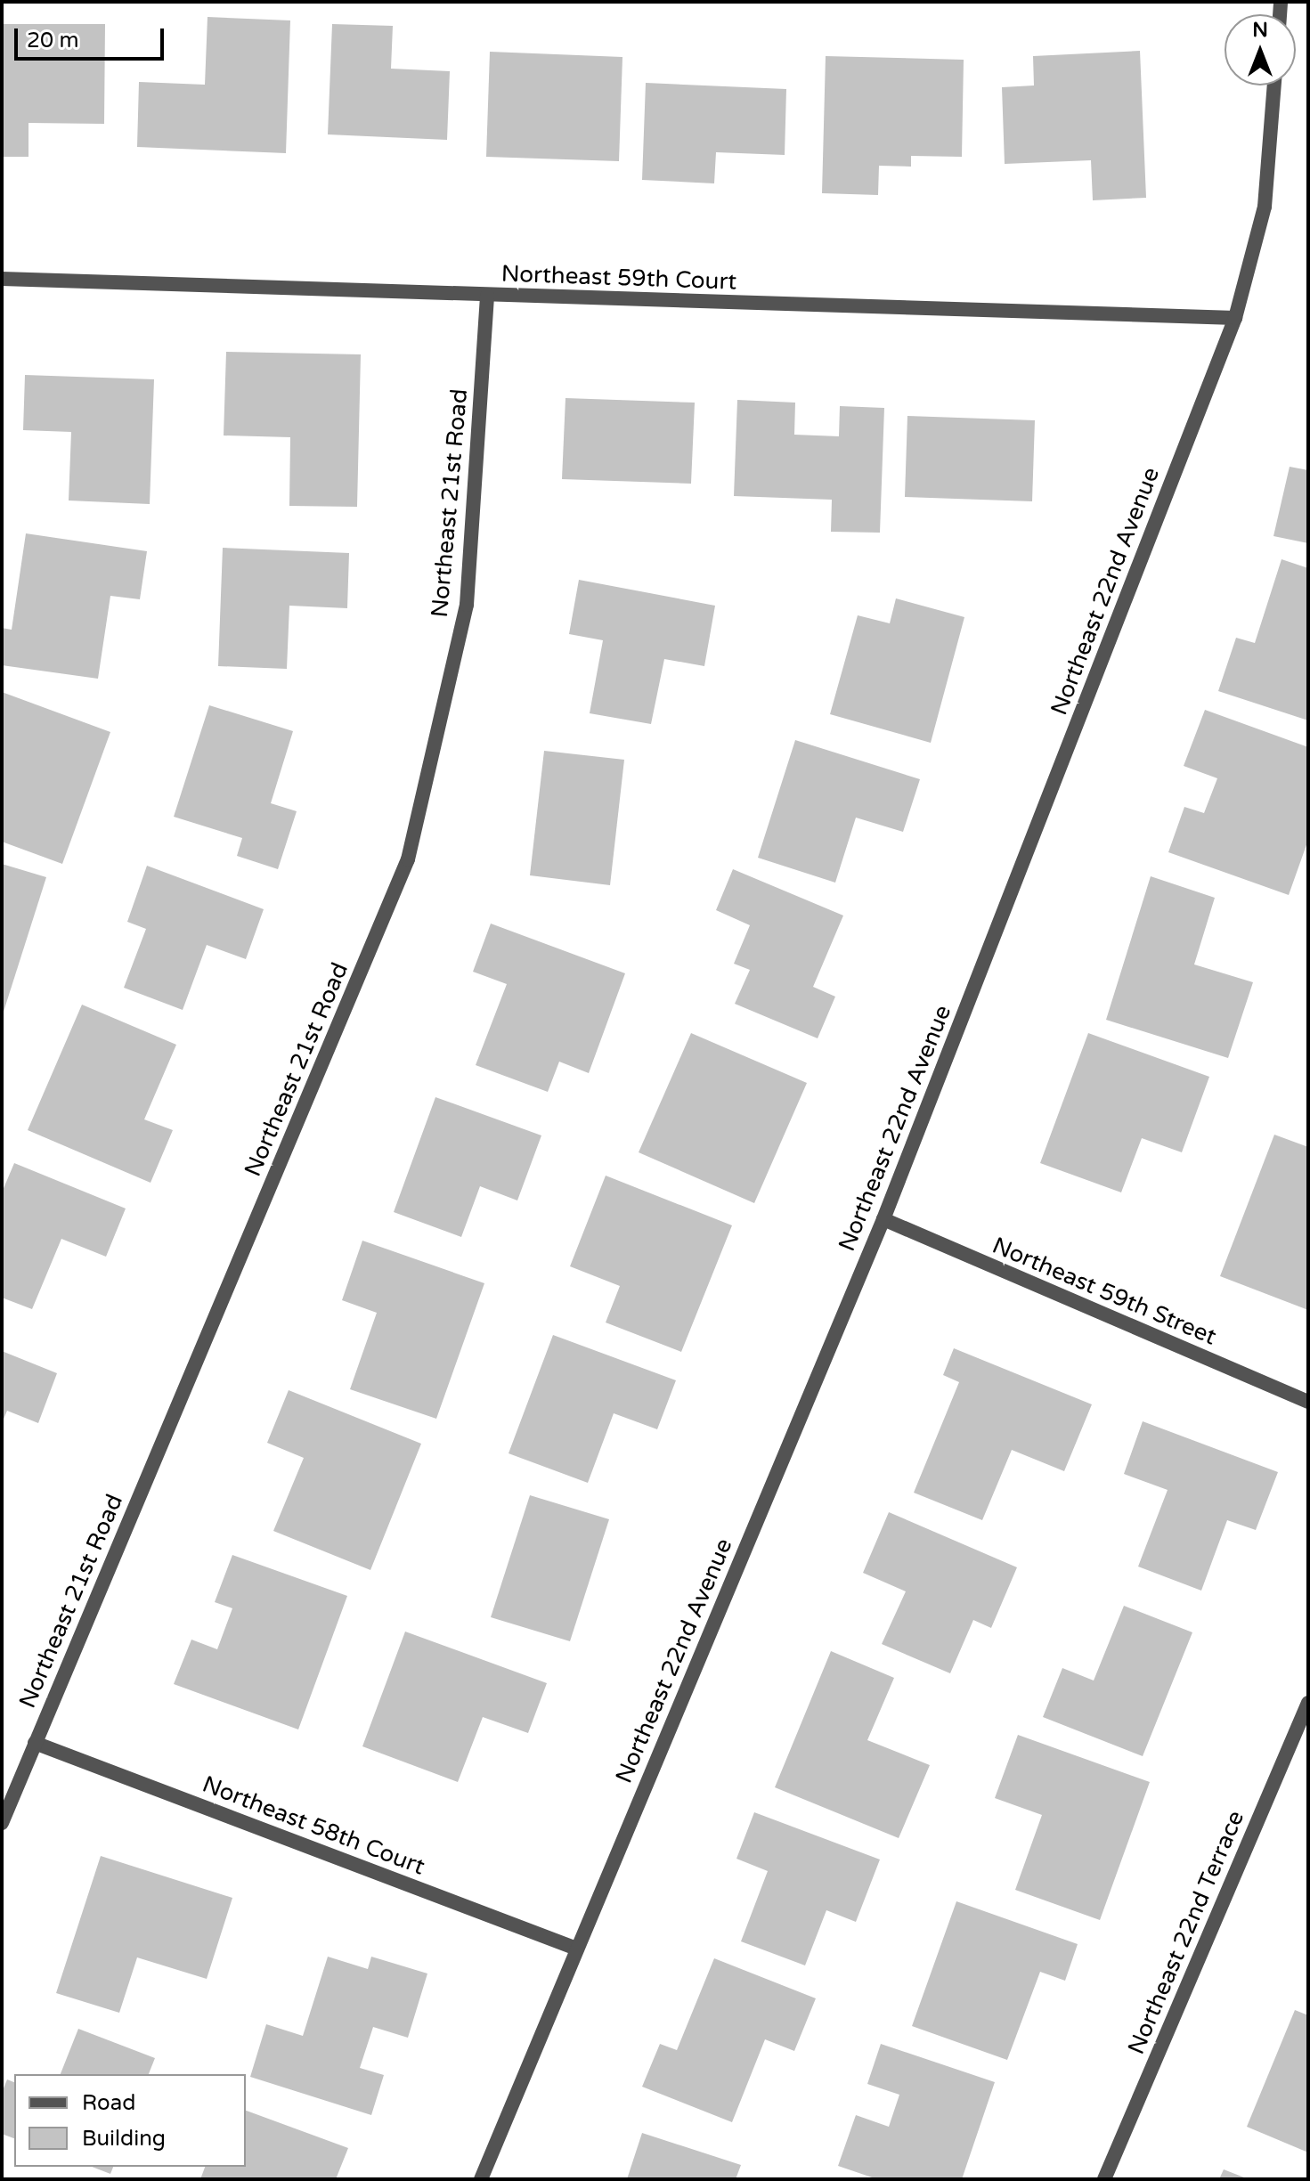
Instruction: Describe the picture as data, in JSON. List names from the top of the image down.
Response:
{
  "streets": {
    "street": [
      "Northeast 59th Court",
      "Northeast 21st Road",
      "Northeast 22nd Avenue",
      "Northeast 59th Street",
      "Northeast 58th Court",
      "Northeast 22nd Terrace"
    ]
  },
  "crossings": [
    ["Northeast 59th Court", "Northeast 21st Road"],
    ["Northeast 59th Court", "Northeast 22nd Avenue"],
    ["Northeast 21st Road", "Northeast 58th Court"],
    ["Northeast 22nd Avenue", "Northeast 59th Street"],
    ["Northeast 22nd Avenue", "Northeast 58th Court"]
  ],
  "legend": ["Road", "Building"],
  "scale_bar": "20 m",
  "north": "top"
}
